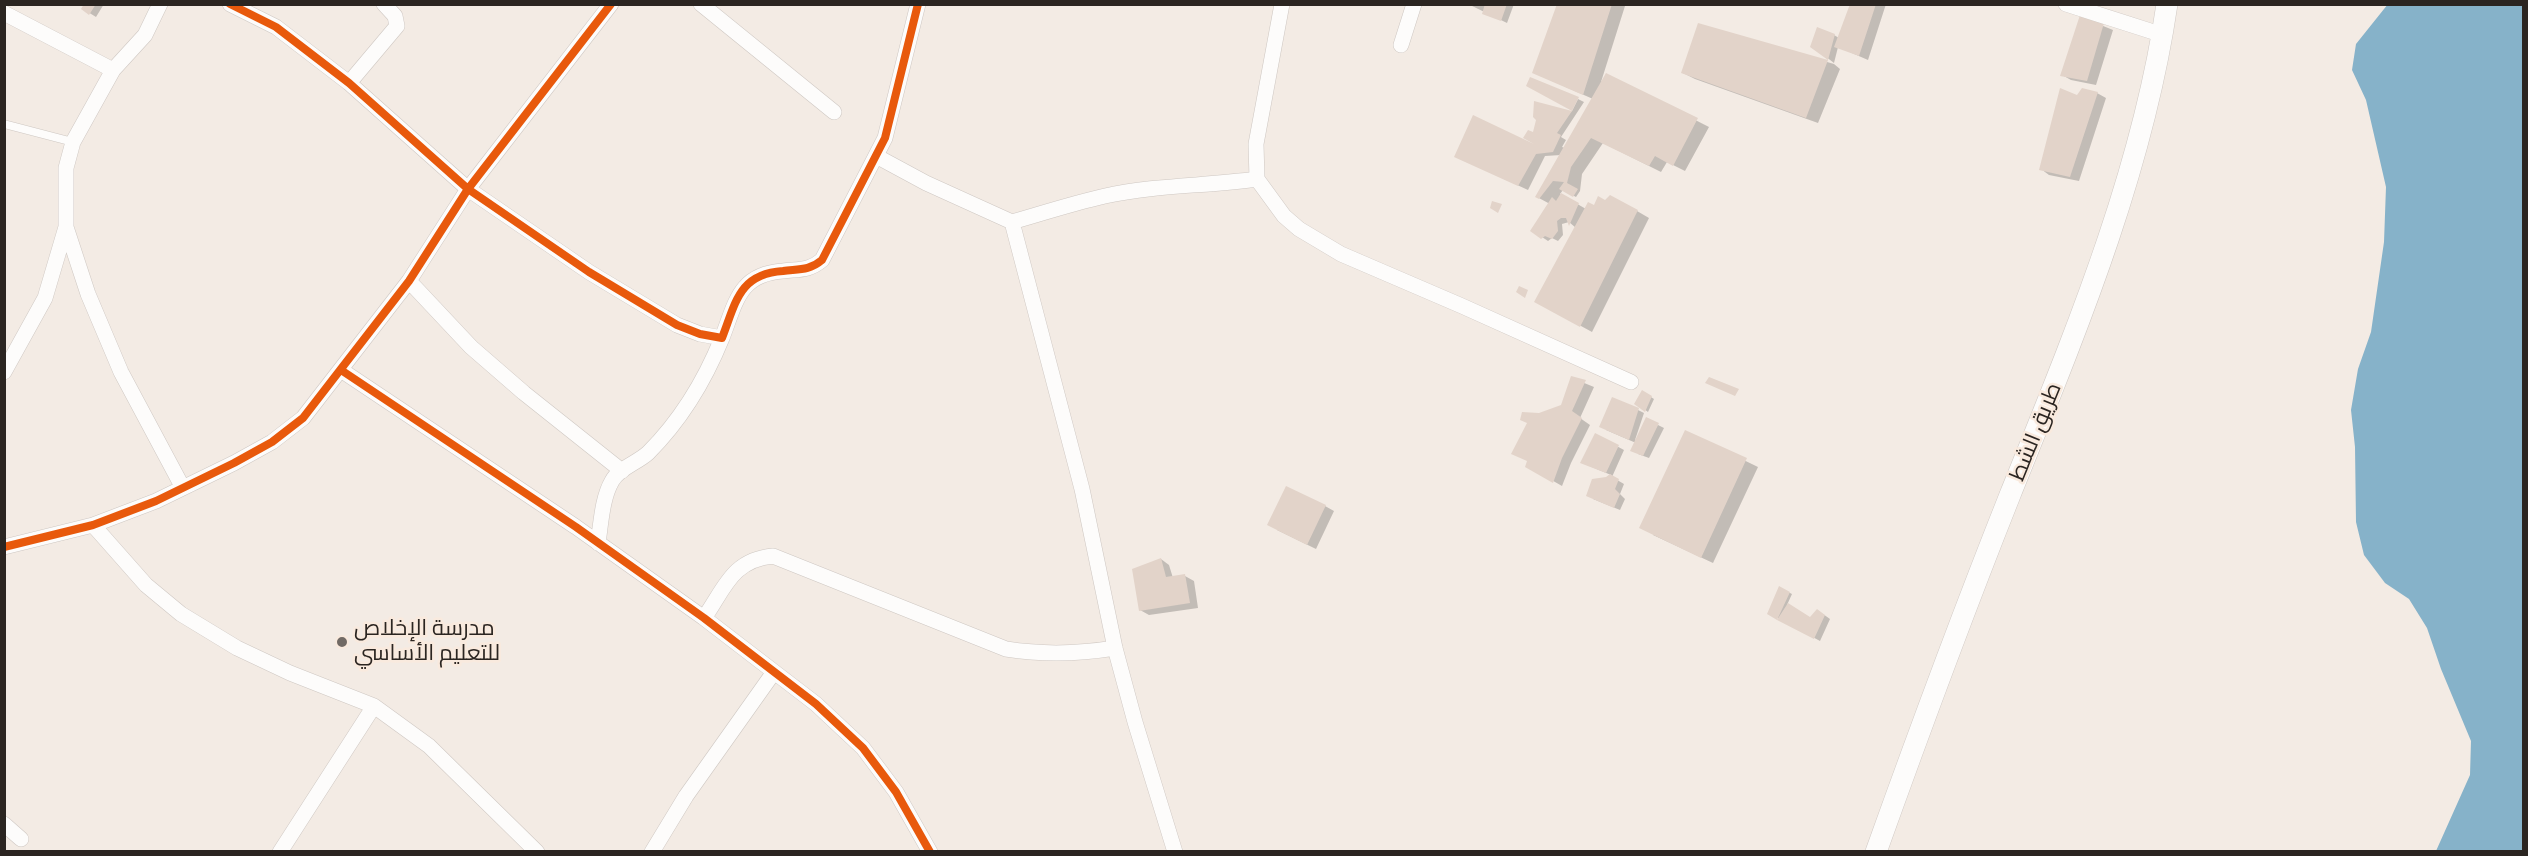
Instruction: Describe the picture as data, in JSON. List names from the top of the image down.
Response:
{
  "streets": {
    "main road": ["طريق الشط"]
  },
  "places": ["مدرسة الإخلاص للتعليم الأساسي"]
}
